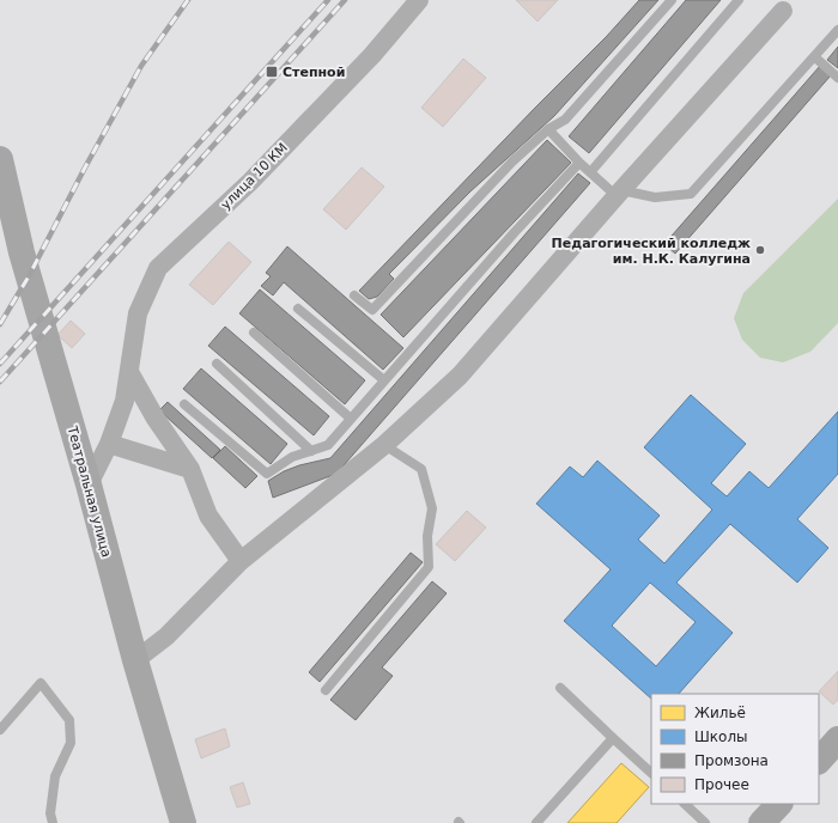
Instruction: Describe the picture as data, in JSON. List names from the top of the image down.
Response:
{
  "streets": {
    "main road": ["Театральная улица"],
    "street": ["улица 10 КМ"]
  },
  "crossings": [
    ["улица 10 КМ", "Театральная улица"]
  ],
  "places": {
    "transit": ["Степной"],
    "other": ["Педагогический колледж им. Н.К. Калугина"]
  },
  "legend": [
    "Жильё",
    "Школы",
    "Промзона",
    "Прочее"
  ]
}
